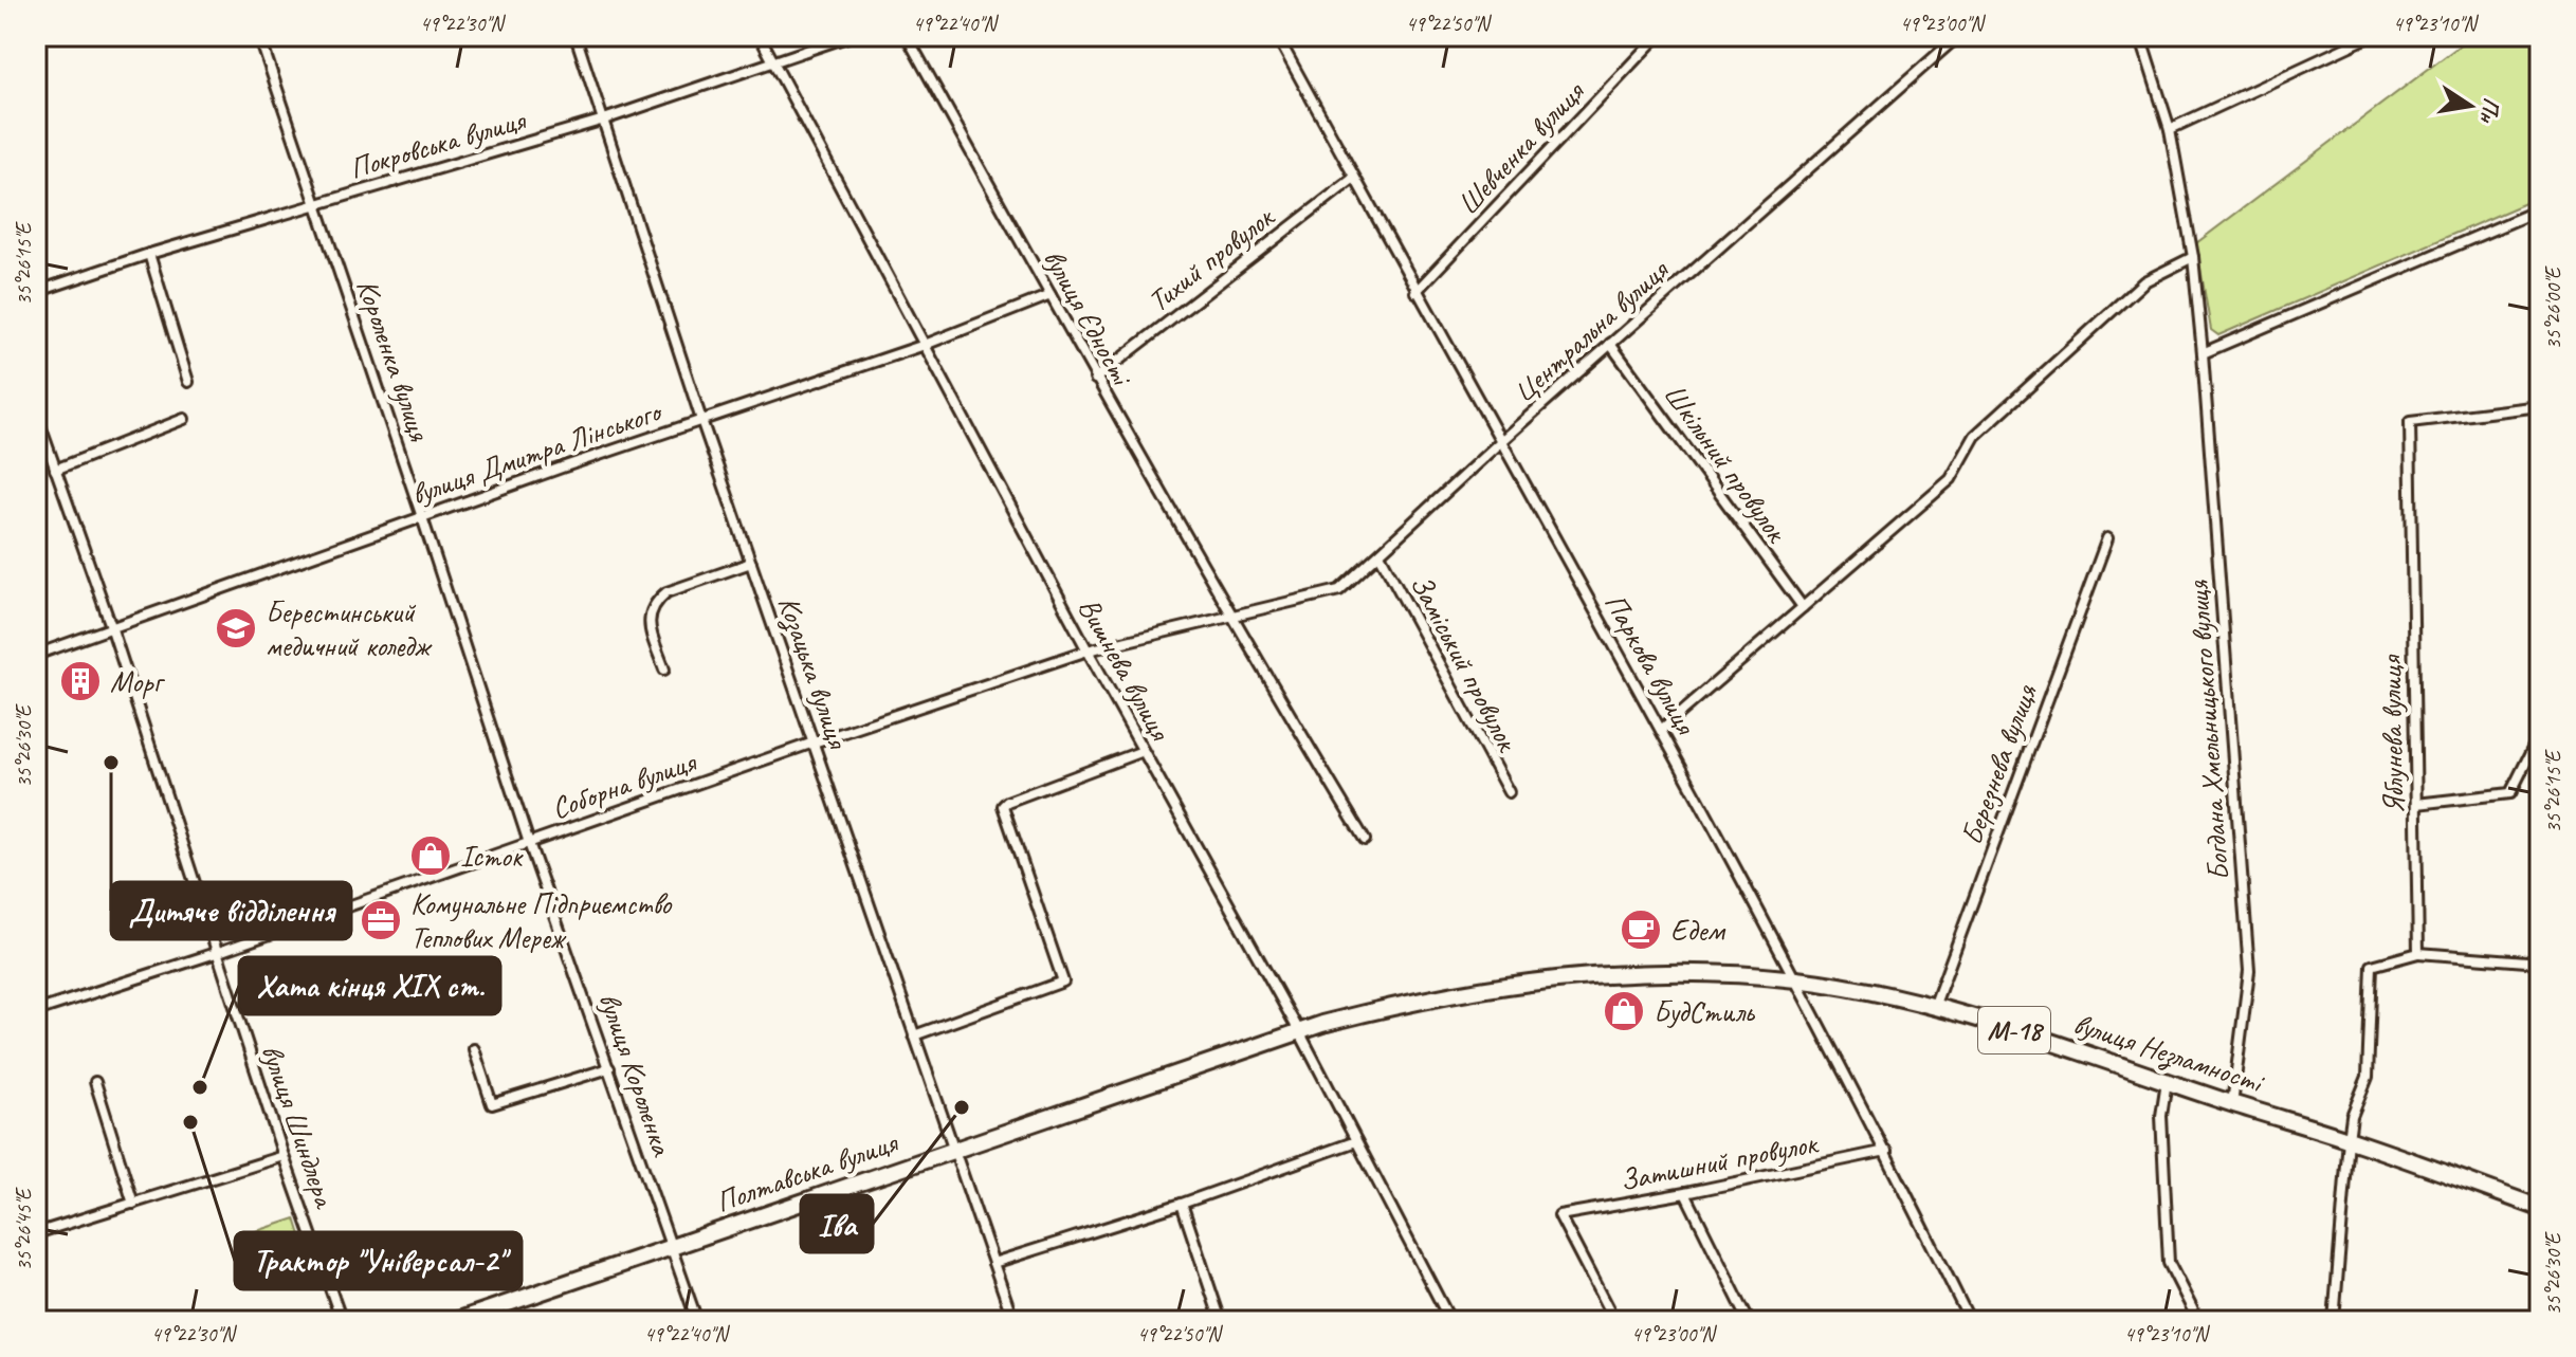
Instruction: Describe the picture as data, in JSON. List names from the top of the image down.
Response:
{
  "streets": {
    "highway": ["М-18", "вулиця Незламності", "Полтавська вулиця"],
    "street": [
      "Покровська вулиця",
      "Шевченка вулиця",
      "Тихий провулок",
      "вулиця Єдності",
      "Центральна вулиця",
      "Короленка вулиця",
      "вулиця Дмитра Лінського",
      "Шкільний провулок",
      "Заміський провулок",
      "Паркова вулиця",
      "Вишнева вулиця",
      "Козацька вулиця",
      "Богдана Хмельницького вулиця",
      "Яблунева вулиця",
      "Березнева вулиця",
      "Соборна вулиця",
      "вулиця Короленка",
      "вулиця Шиндлера",
      "Затишний провулок"
    ]
  },
  "crossings": [
    ["Покровська вулиця", "Короленка вулиця"],
    ["Покровська вулиця", "Вишнева вулиця"],
    ["Покровська вулиця", "Козацька вулиця"],
    ["Шевченка вулиця", "Паркова вулиця"],
    ["Тихий провулок", "вулиця Єдності"],
    ["Тихий провулок", "Паркова вулиця"],
    ["вулиця Єдності", "Центральна вулиця"],
    ["вулиця Єдності", "вулиця Дмитра Лінського"],
    ["вулиця Єдності", "Соборна вулиця"],
    ["Центральна вулиця", "Шкільний провулок"],
    ["Центральна вулиця", "Заміський провулок"],
    ["Центральна вулиця", "Паркова вулиця"],
    ["Центральна вулиця", "Соборна вулиця"],
    ["Короленка вулиця", "вулиця Дмитра Лінського"],
    ["Короленка вулиця", "Соборна вулиця"],
    ["Короленка вулиця", "вулиця Короленка"],
    ["вулиця Дмитра Лінського", "Вишнева вулиця"],
    ["вулиця Дмитра Лінського", "Козацька вулиця"],
    ["вулиця Дмитра Лінського", "вулиця Шиндлера"],
    ["Паркова вулиця", "вулиця Незламності"],
    ["Паркова вулиця", "Затишний провулок"],
    ["Вишнева вулиця", "Соборна вулиця"],
    ["Вишнева вулиця", "Полтавська вулиця"],
    ["Козацька вулиця", "Соборна вулиця"],
    ["Козацька вулиця", "Полтавська вулиця"],
    ["Богдана Хмельницького вулиця", "вулиця Незламності"],
    ["Березнева вулиця", "вулиця Незламності"],
    ["Соборна вулиця", "вулиця Короленка"],
    ["Соборна вулиця", "вулиця Шиндлера"],
    ["вулиця Незламності", "Полтавська вулиця"],
    ["вулиця Короленка", "Полтавська вулиця"]
  ],
  "places": {
    "school or university": ["Берестинський медичний коледж"],
    "building": ["Морг"],
    "other": [
      "Дитяче відділення",
      "Хата кінця XIX ст.",
      "Іва",
      "Трактор \"Універсал-2\""
    ],
    "shop": ["Істок", "БудСтиль"],
    "office": ["Комунальне Підприємство Теплових Мереж"],
    "cafe": ["Едем"]
  },
  "north": "right",
  "coordinates": [
    "49°22'30\"N",
    "49°22'40\"N",
    "49°22'50\"N",
    "49°23'00\"N",
    "49°23'10\"N",
    "35°26'15\"E",
    "35°26'00\"E",
    "35°26'30\"E",
    "35°26'45\"E"
  ]
}
